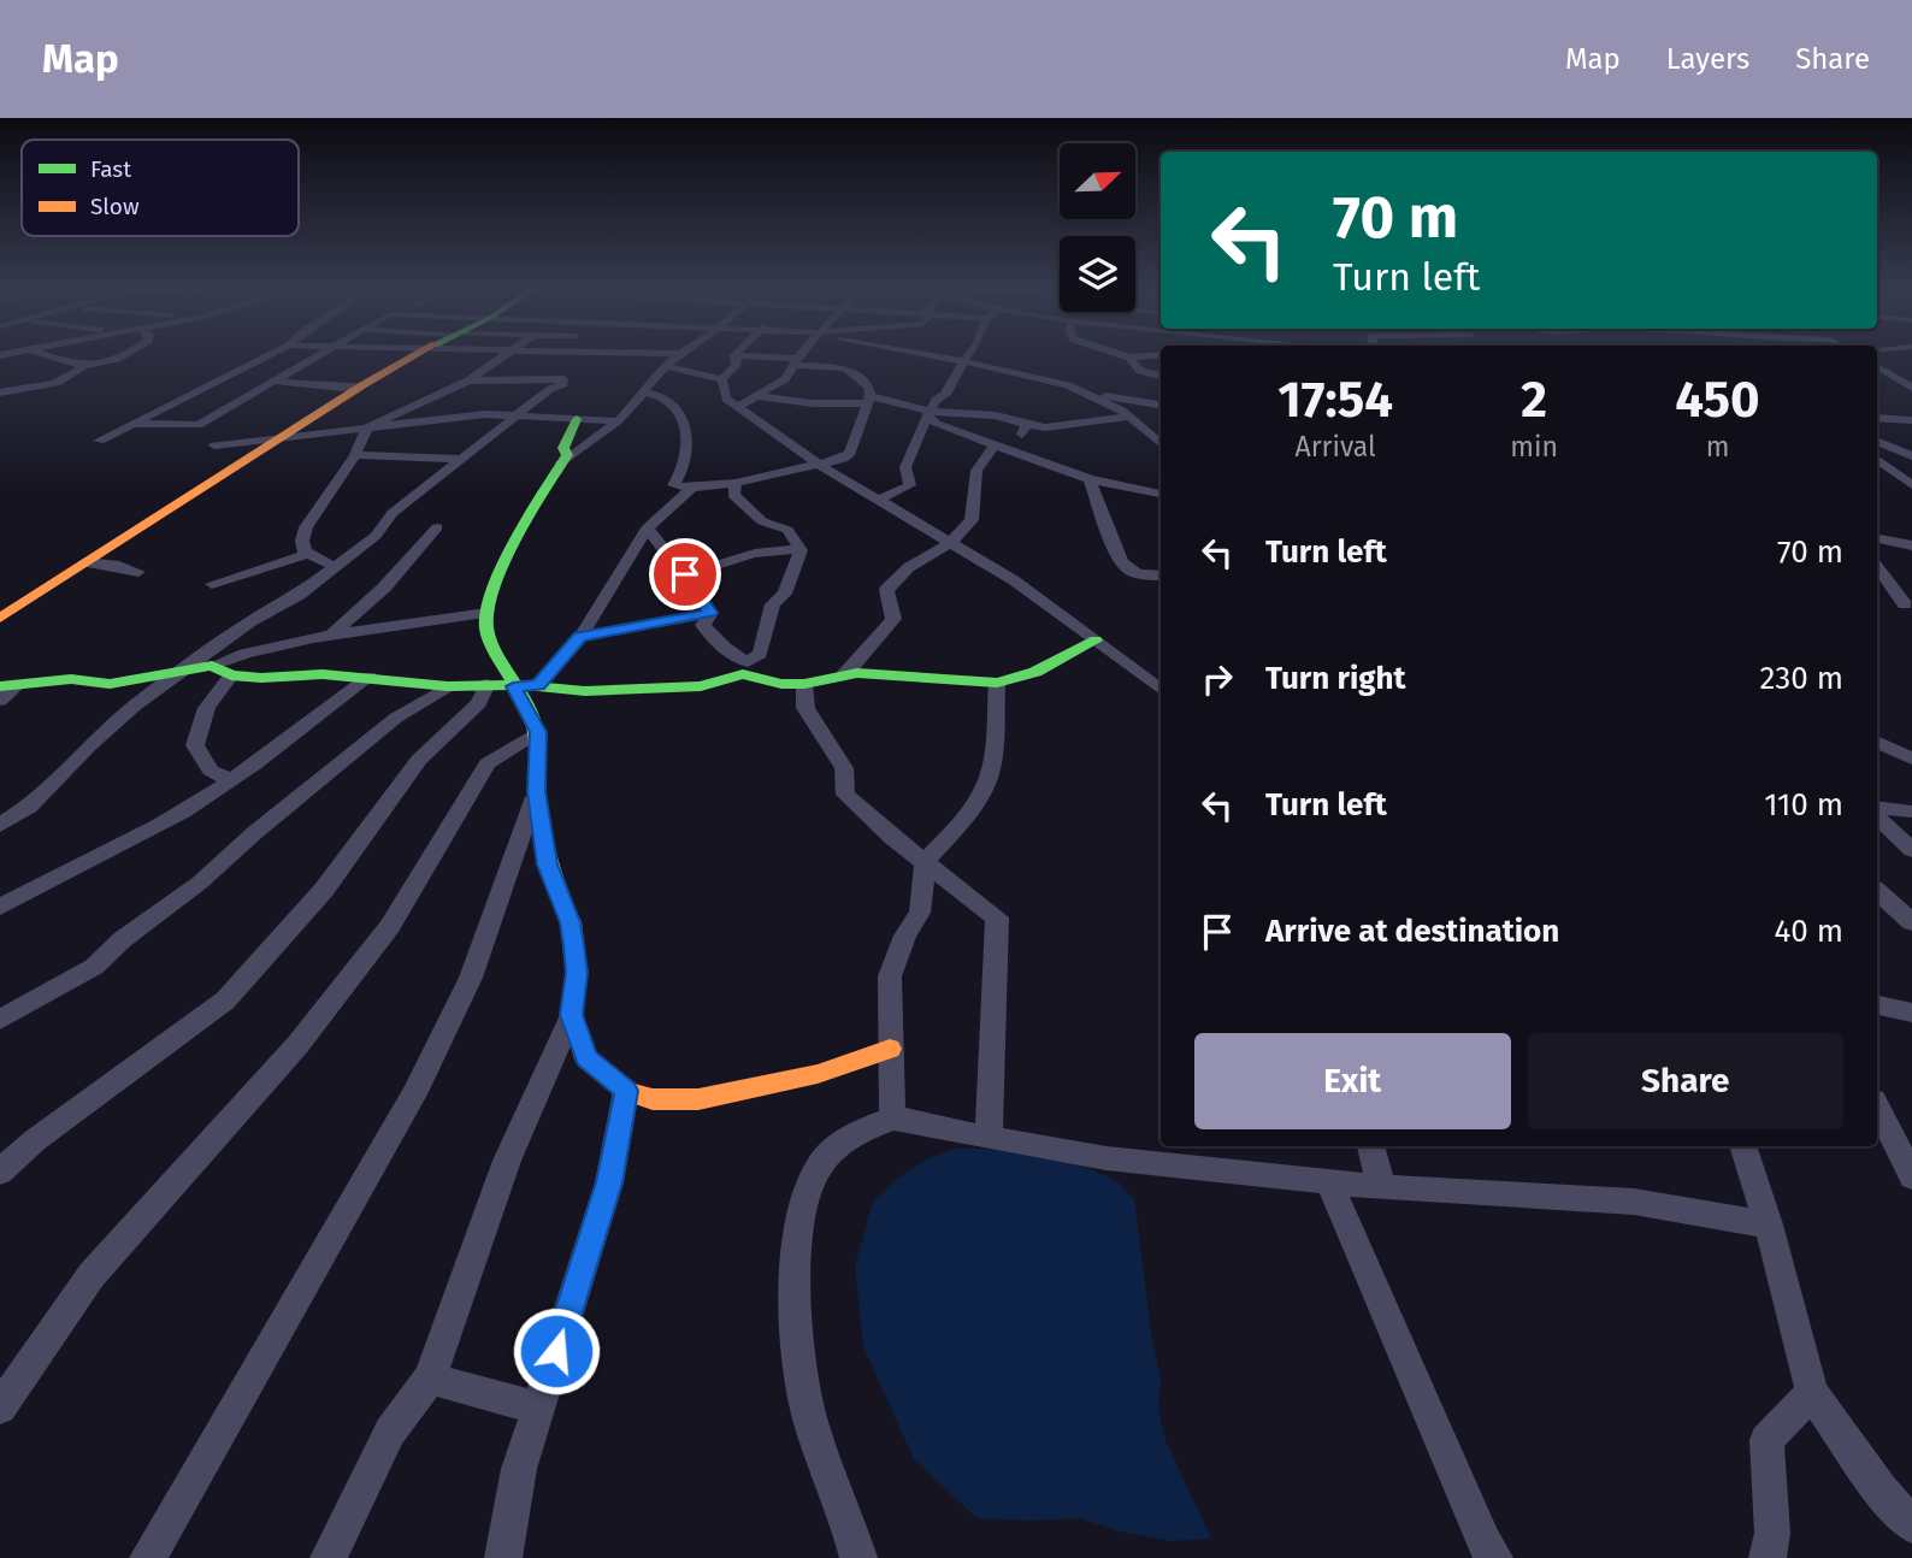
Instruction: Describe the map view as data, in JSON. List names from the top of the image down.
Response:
{
  "legend": ["Fast", "Slow"],
  "north": "top right",
  "page": {
    "header": "Map",
    "nav": ["Map", "Layers", "Share"],
    "turn": ["70 m", "Turn left"],
    "eta": [
      "17:54",
      "Arrival",
      "2",
      "min",
      "450",
      "m"
    ],
    "list": [
      {
        "name": "Turn left",
        "value": "70 m"
      },
      {
        "name": "Turn right",
        "value": "230 m"
      },
      {
        "name": "Turn left",
        "value": "110 m"
      },
      {
        "name": "Arrive at destination",
        "value": "40 m"
      }
    ],
    "buttons": ["Exit", "Share"]
  }
}
